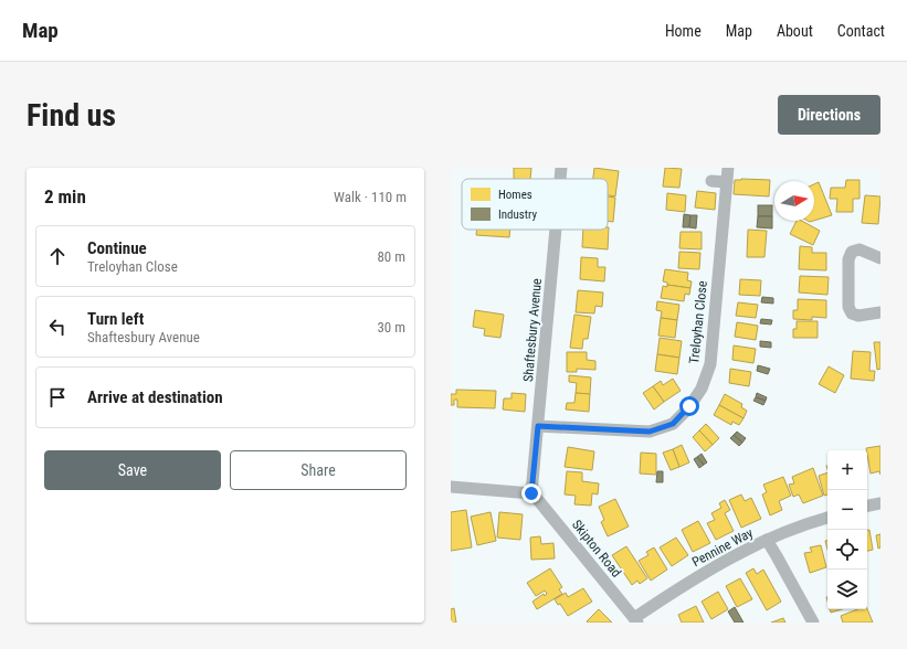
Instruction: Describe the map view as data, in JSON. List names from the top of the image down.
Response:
{
  "streets": {
    "street": [
      "Treloyhan Close",
      "Shaftesbury Avenue",
      "Pennine Way",
      "Skipton Road"
    ]
  },
  "crossings": [
    ["Treloyhan Close", "Shaftesbury Avenue"],
    ["Shaftesbury Avenue", "Skipton Road"],
    ["Pennine Way", "Skipton Road"]
  ],
  "legend": ["Homes", "Industry"],
  "north": "right",
  "page": {
    "header": "Map",
    "nav": [
      "Home",
      "Map",
      "About",
      "Contact"
    ],
    "buttons": [
      "Directions",
      ["Save", "Share"]
    ],
    "title": "Find us",
    "heading": ["2 min", "Walk · 110 m"],
    "list": [
      ["Continue", "Treloyhan Close", "80 m"],
      ["Turn left", "Shaftesbury Avenue", "30 m"],
      "Arrive at destination"
    ],
    "map_buttons": ["+", "−"]
  }
}
